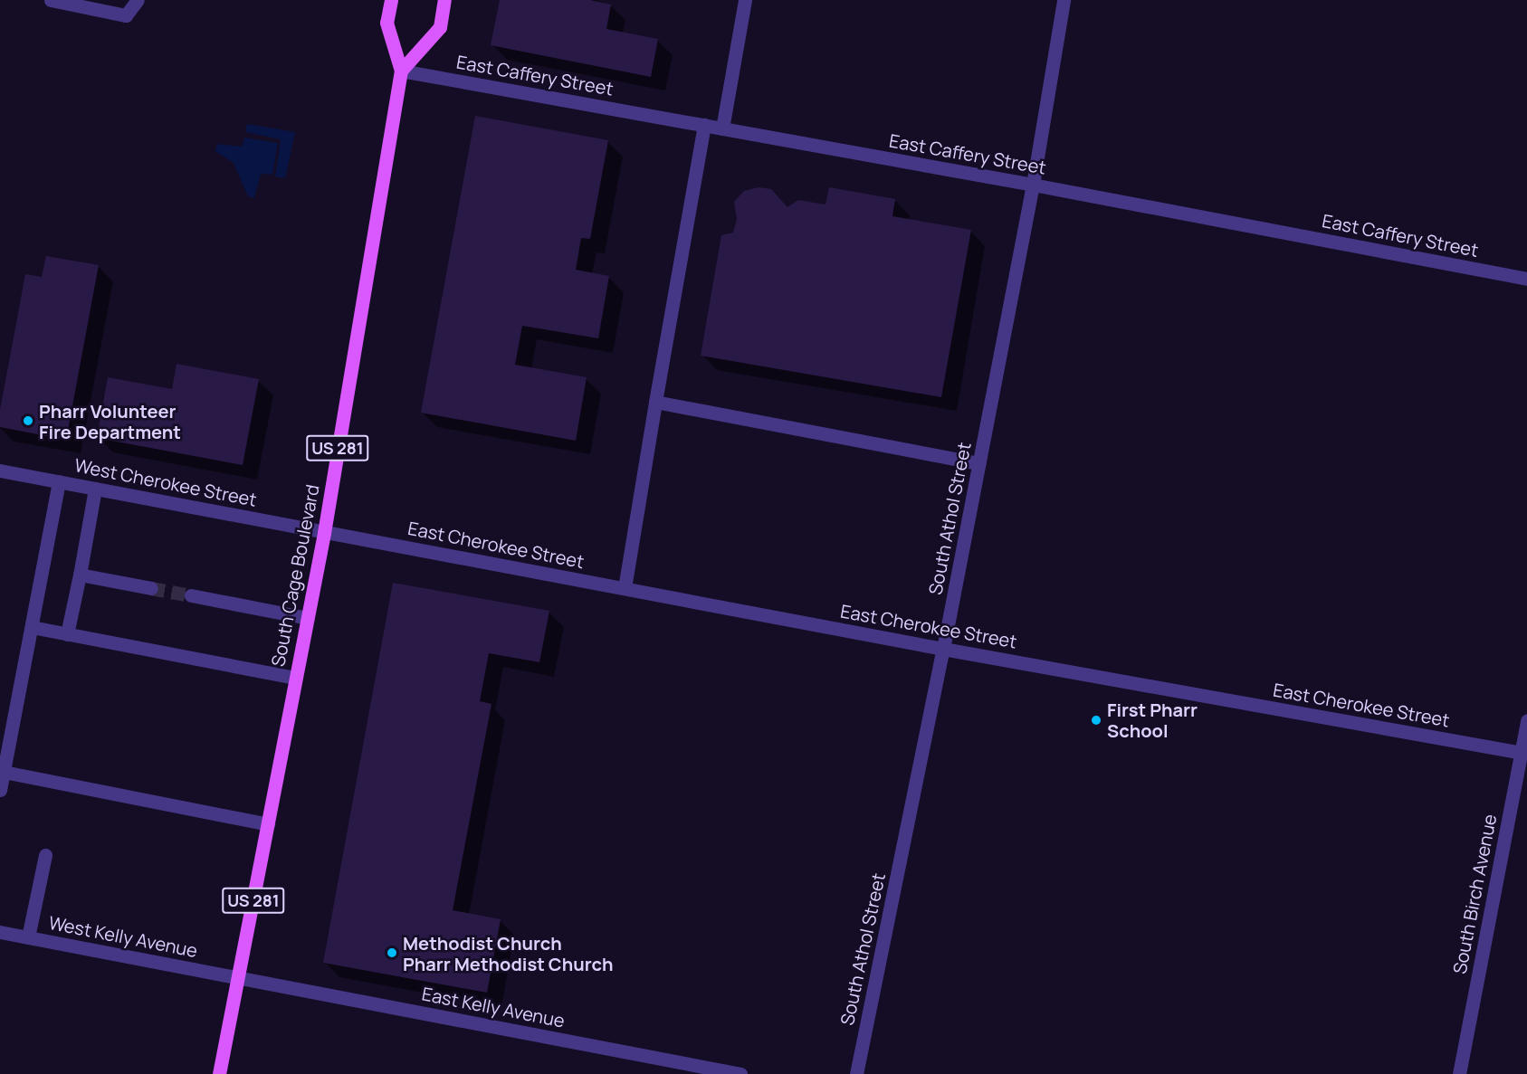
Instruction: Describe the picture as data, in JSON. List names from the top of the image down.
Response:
{
  "streets": {
    "main road": ["US 281", "South Cage Boulevard"],
    "street": [
      "East Caffery Street",
      "West Cherokee Street",
      "South Athol Street",
      "East Cherokee Street",
      "South Birch Avenue",
      "West Kelly Avenue",
      "East Kelly Avenue"
    ]
  },
  "crossings": [
    ["East Caffery Street", "South Athol Street"],
    ["East Caffery Street", "South Cage Boulevard"],
    ["West Cherokee Street", "East Cherokee Street"],
    ["West Cherokee Street", "South Cage Boulevard"],
    ["South Athol Street", "East Cherokee Street"],
    ["East Cherokee Street", "South Cage Boulevard"],
    ["East Cherokee Street", "South Birch Avenue"],
    ["South Cage Boulevard", "West Kelly Avenue"],
    ["South Cage Boulevard", "East Kelly Avenue"],
    ["West Kelly Avenue", "East Kelly Avenue"]
  ],
  "places": ["Pharr Volunteer Fire Department", "First Pharr School", "Methodist Church Pharr Methodist Church"]
}
